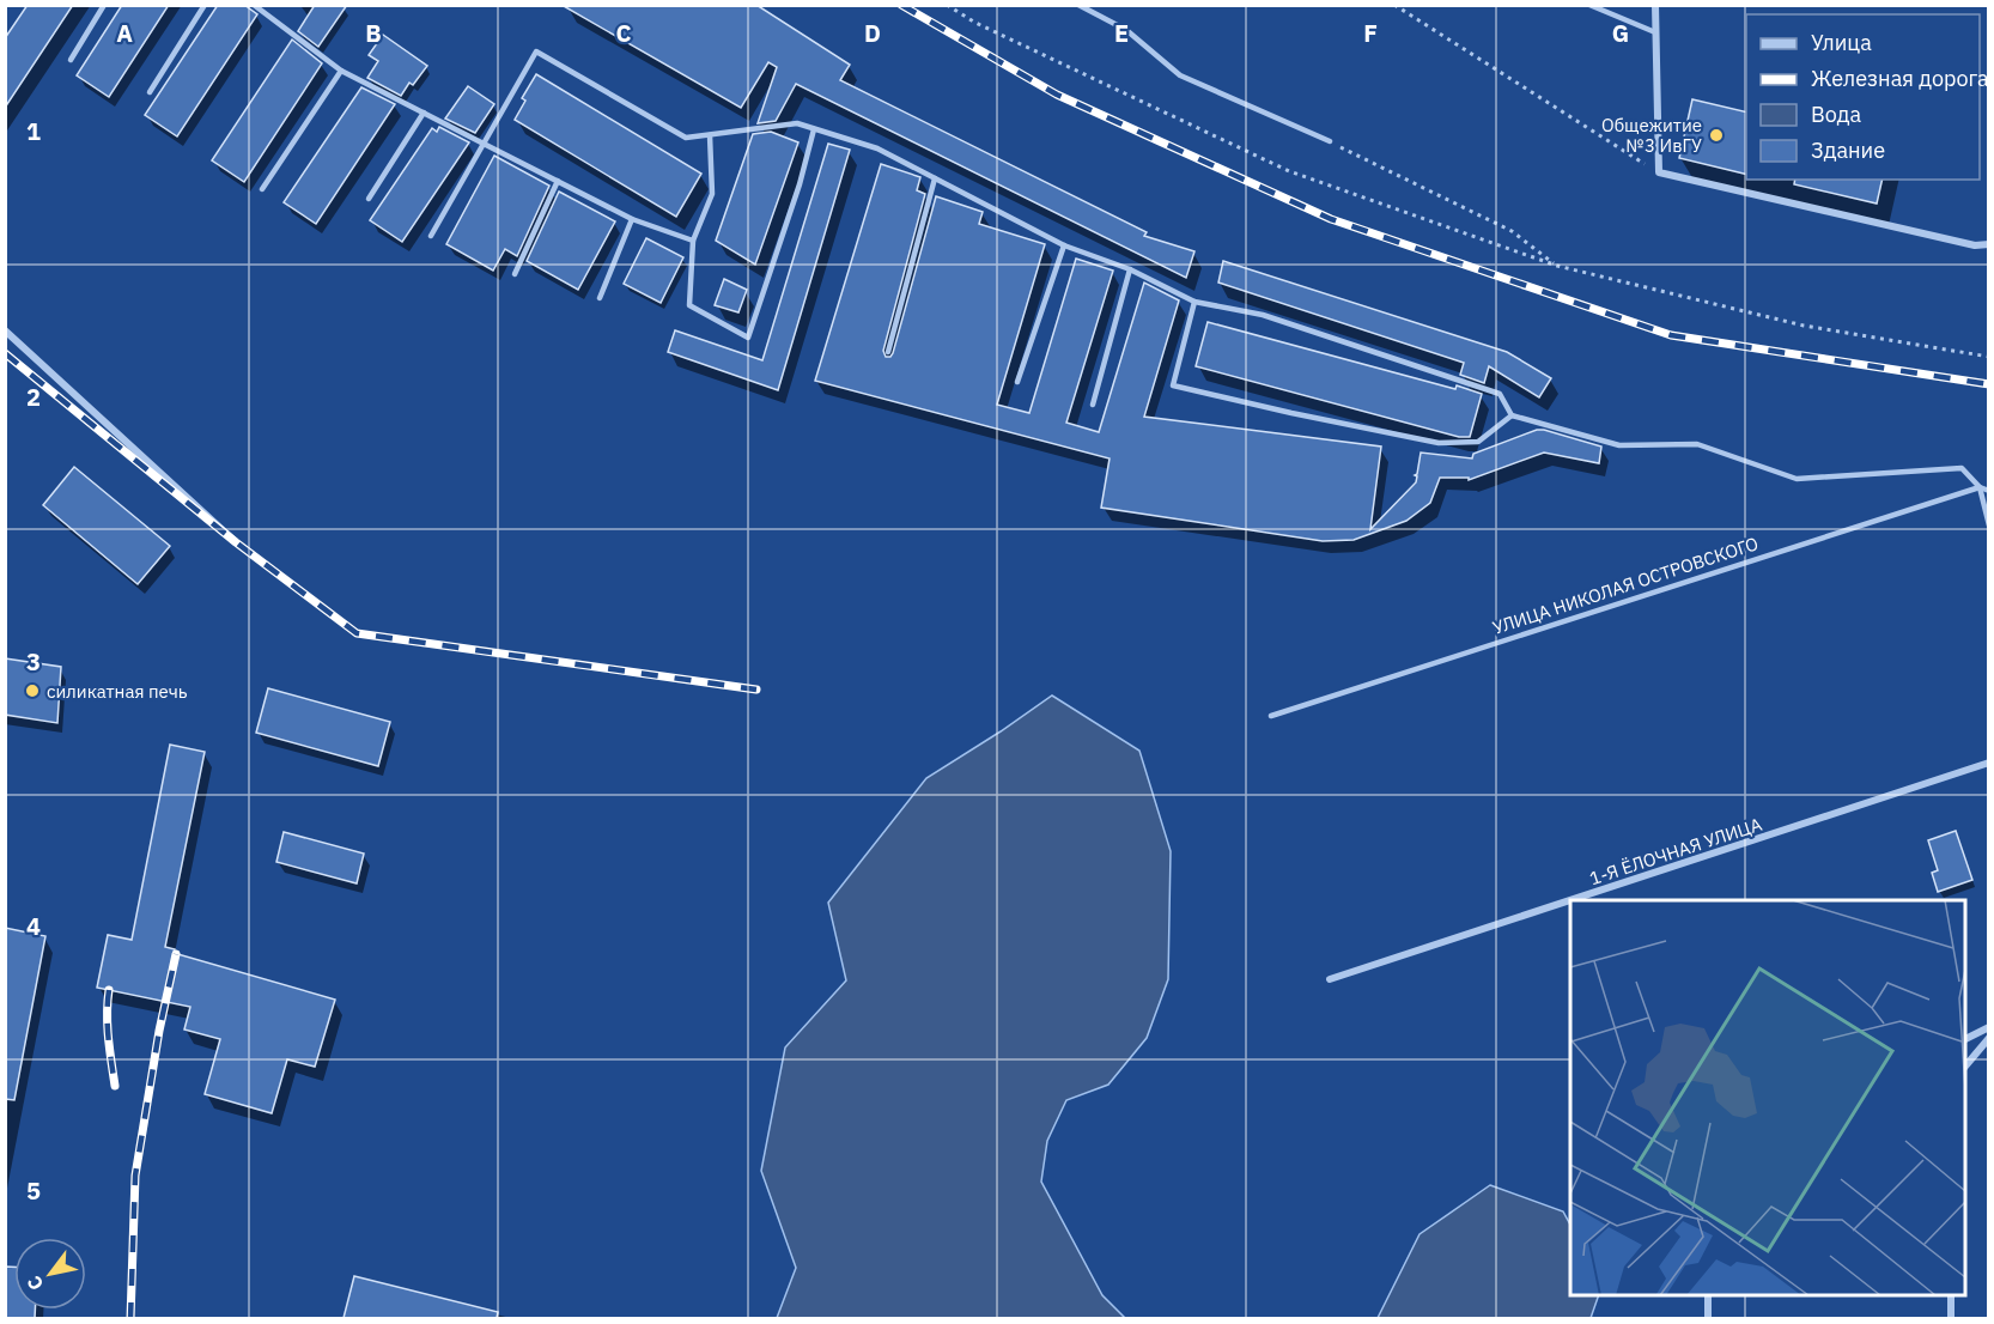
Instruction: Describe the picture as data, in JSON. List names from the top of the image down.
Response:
{
  "streets": {
    "street": ["1-Я ЁЛОЧНАЯ УЛИЦА"],
    "lane": ["УЛИЦА НИКОЛАЯ ОСТРОВСКОГО"]
  },
  "places": ["Общежитие №3 ИвГУ", "силикатная печь"],
  "legend": [
    "Улица",
    "Железная дорога",
    "Вода",
    "Здание"
  ],
  "north": "bottom left",
  "grid": {
    "columns": [
      "A",
      "B",
      "C",
      "D",
      "E",
      "F",
      "G"
    ],
    "rows": [
      "1",
      "2",
      "3",
      "4",
      "5"
    ]
  }
}
